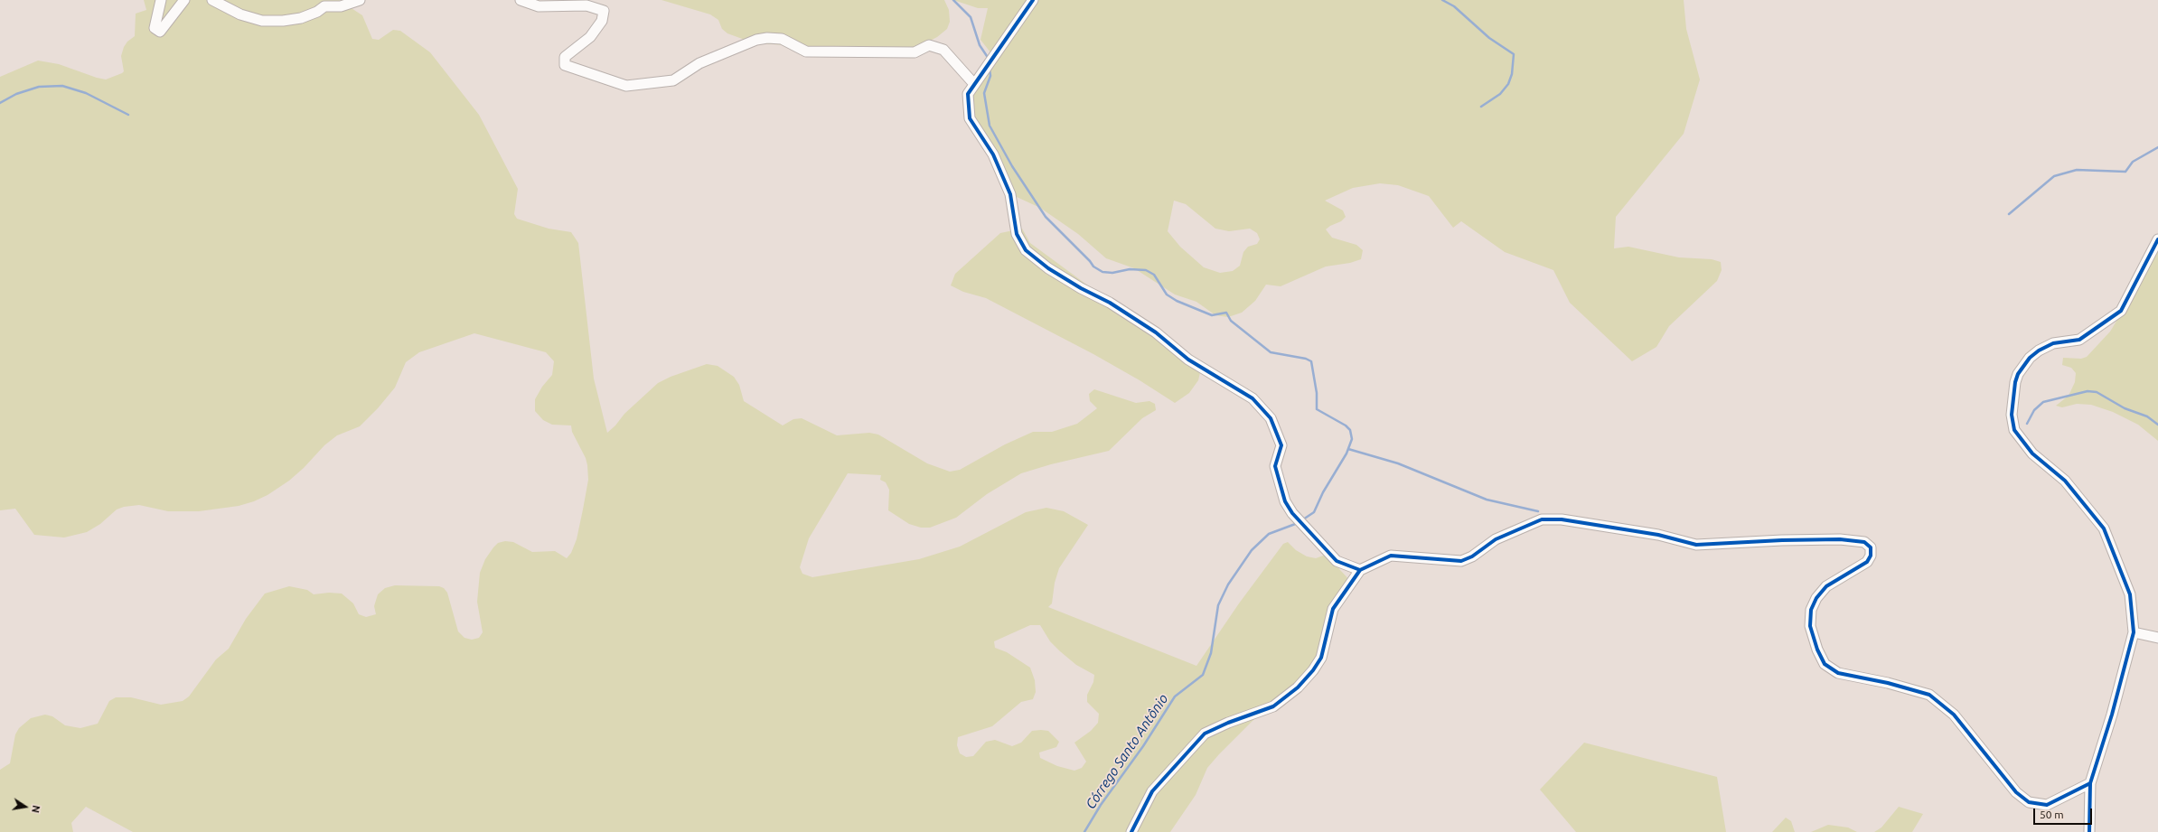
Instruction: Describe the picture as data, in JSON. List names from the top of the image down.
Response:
{
  "water": ["Córrego Santo Antônio"],
  "scale_bar": "50 m",
  "north": "right"
}
